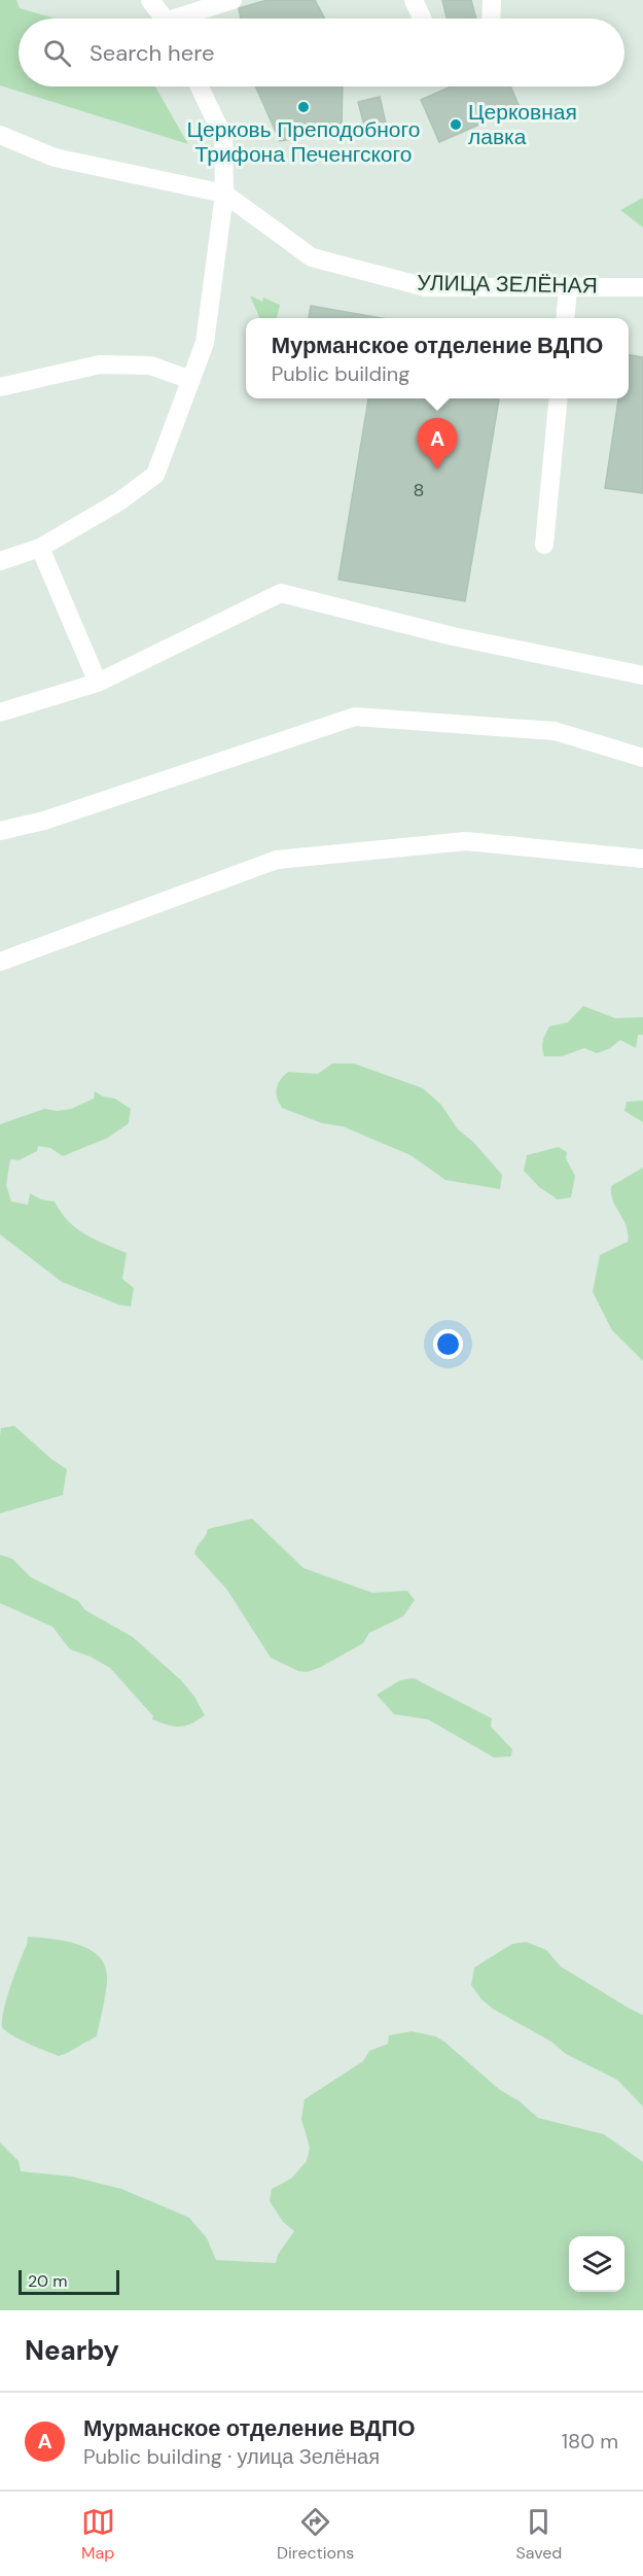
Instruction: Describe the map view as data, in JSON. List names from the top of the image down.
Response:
{
  "streets": {
    "street": ["УЛИЦА ЗЕЛЁНАЯ"]
  },
  "places": ["Церковь Преподобного Трифона Печенгского", "Церковная лавка"],
  "house_numbers": ["8"],
  "scale_bar": "20 m",
  "page": {
    "search": "Search here",
    "popup": ["Мурманское отделение ВДПО", "Public building"],
    "pins": "A",
    "scale": "20 m",
    "heading": "Nearby",
    "list": [
      {
        "mark": "A",
        "name": "Мурманское отделение ВДПО",
        "note": "Public building · улица Зелёная",
        "value": "180 m"
      }
    ],
    "nav": ["Map", "Directions", "Saved"]
  }
}
